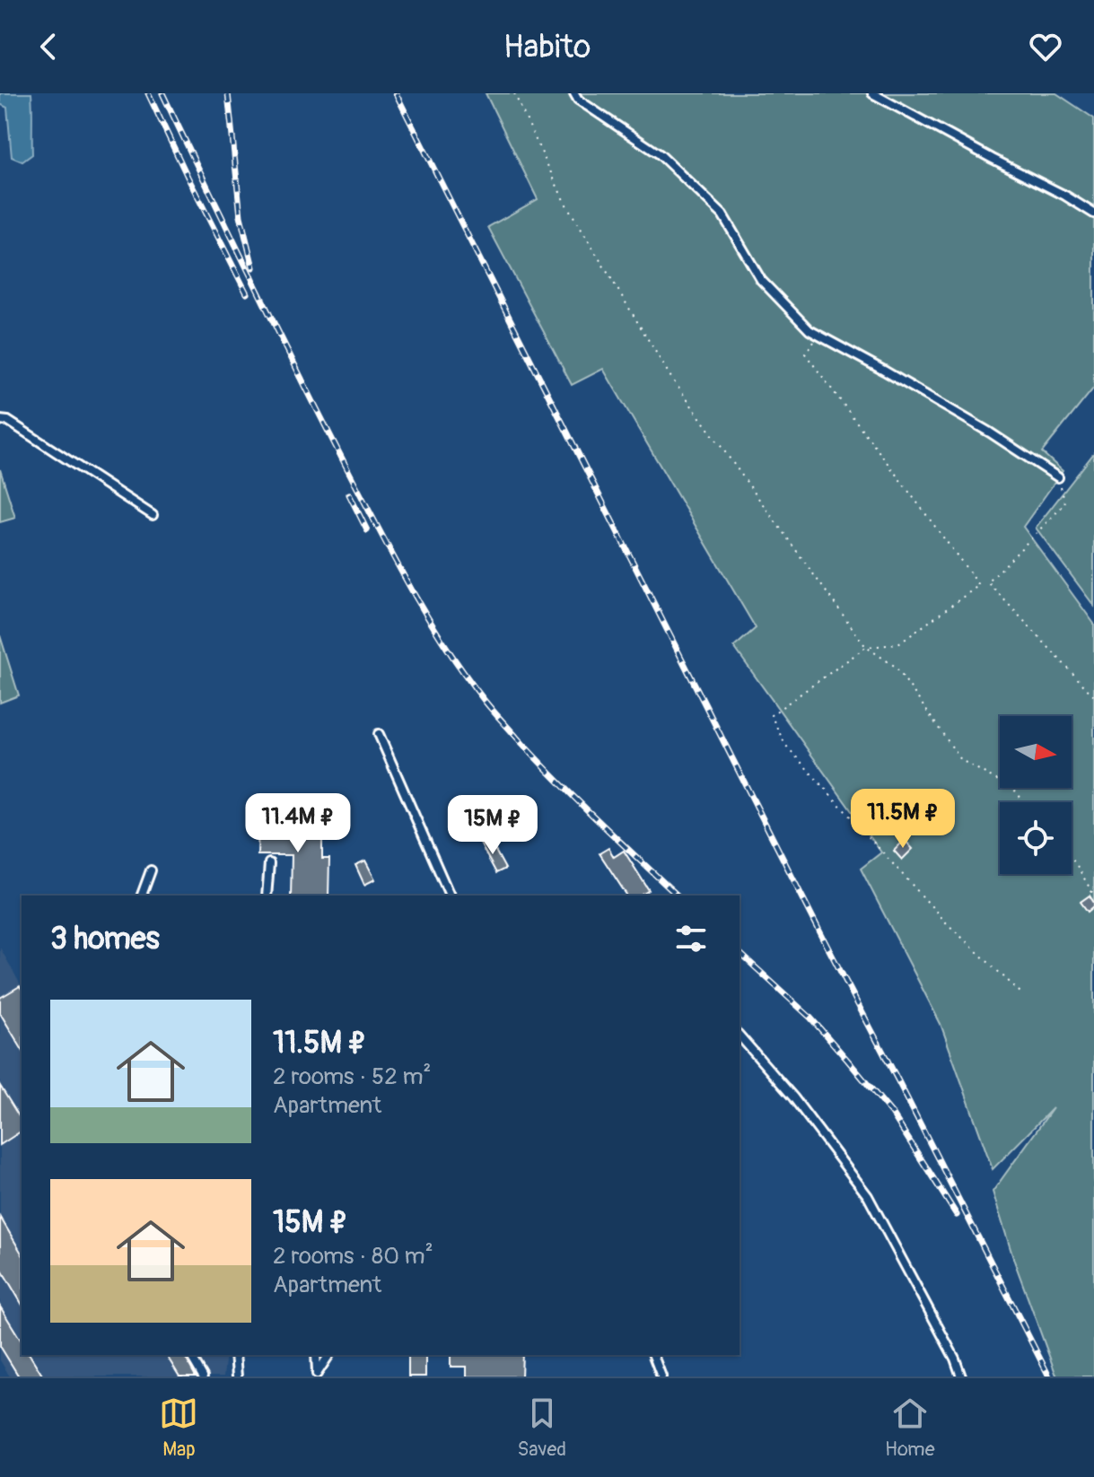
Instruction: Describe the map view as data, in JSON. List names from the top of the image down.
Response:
{
  "north": "right",
  "page": {
    "header": "Habito",
    "price": ["11.5M ₽", "11.4M ₽", "15M ₽"],
    "heading": "3 homes",
    "list": [
      {
        "name": "11.5M ₽",
        "note": "2 rooms · 52 m² · Apartment"
      },
      {
        "name": "15M ₽",
        "note": "2 rooms · 80 m² · Apartment"
      }
    ],
    "tabs": ["Map", "Saved", "Home"]
  }
}
